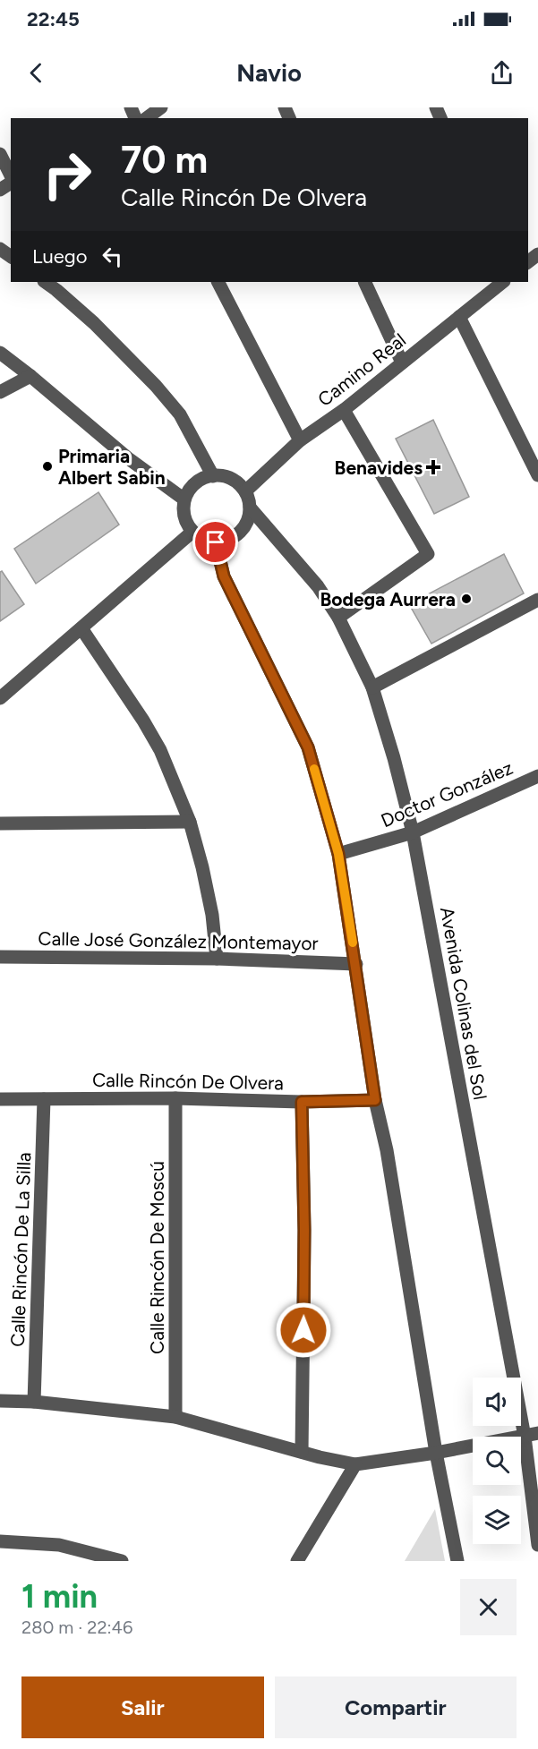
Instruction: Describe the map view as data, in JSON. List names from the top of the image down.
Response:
{
  "streets": {
    "street": [
      "Camino Real",
      "Doctor González",
      "Calle José González Montemayor",
      "Avenida Colinas del Sol",
      "Calle Rincón De Olvera",
      "Calle Rincón De La Silla",
      "Calle Rincón De Moscú"
    ]
  },
  "crossings": [
    ["Camino Real", "Avenida Colinas del Sol"],
    ["Doctor González", "Avenida Colinas del Sol"],
    ["Calle Rincón De Olvera", "Calle Rincón De La Silla"],
    ["Calle Rincón De Olvera", "Calle Rincón De Moscú"]
  ],
  "places": {
    "other": ["Primaria Albert Sabin", "Bodega Aurrera"],
    "health": ["Benavides"]
  },
  "page": {
    "status": "22:45",
    "header": "Navio",
    "turn": ["70 m", "Calle Rincón De Olvera"],
    "then": "Luego",
    "heading": ["1 min", "280 m · 22:46"],
    "buttons": ["Salir", "Compartir"]
  }
}
